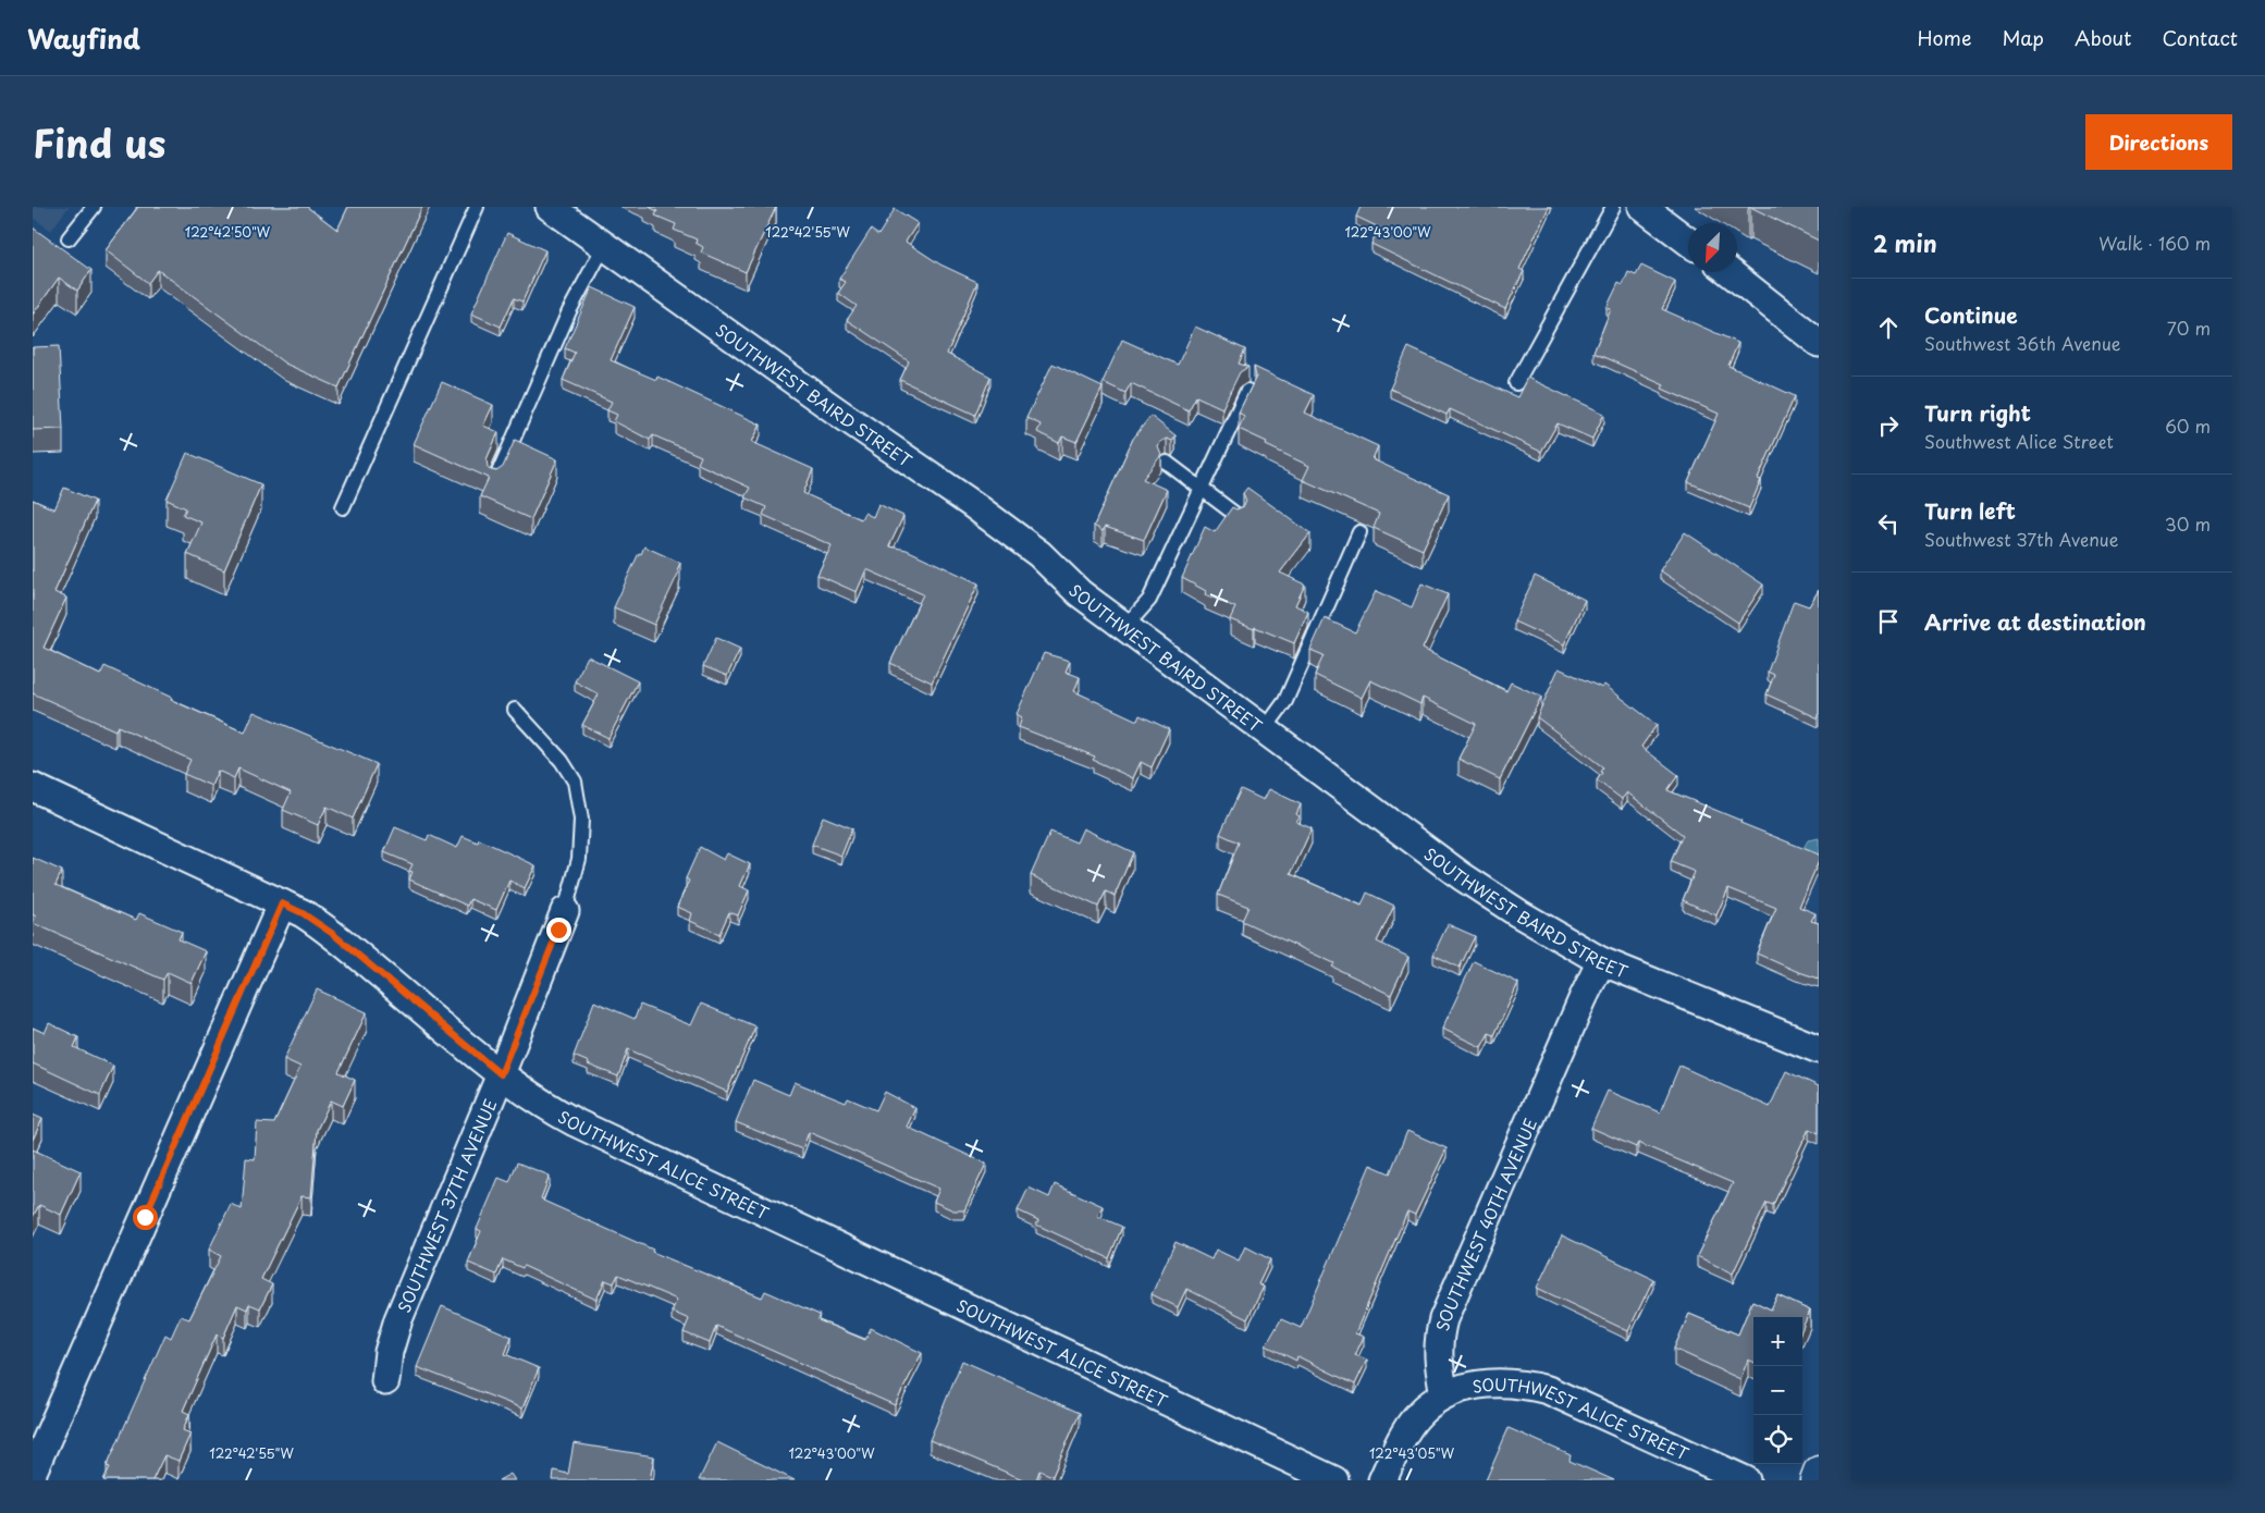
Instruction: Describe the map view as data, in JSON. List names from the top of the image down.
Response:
{
  "streets": {
    "street": [
      "SOUTHWEST BAIRD STREET",
      "SOUTHWEST ALICE STREET",
      "SOUTHWEST 37TH AVENUE",
      "SOUTHWEST 40TH AVENUE"
    ]
  },
  "crossings": [
    ["SOUTHWEST BAIRD STREET", "SOUTHWEST 40TH AVENUE"],
    ["SOUTHWEST ALICE STREET", "SOUTHWEST 37TH AVENUE"],
    ["SOUTHWEST ALICE STREET", "SOUTHWEST 40TH AVENUE"]
  ],
  "north": "bottom left",
  "page": {
    "header": "Wayfind",
    "nav": [
      "Home",
      "Map",
      "About",
      "Contact"
    ],
    "title": "Find us",
    "buttons": "Directions",
    "heading": ["2 min", "Walk · 160 m"],
    "list": [
      ["Continue", "Southwest 36th Avenue", "70 m"],
      ["Turn right", "Southwest Alice Street", "60 m"],
      ["Turn left", "Southwest 37th Avenue", "30 m"],
      "Arrive at destination"
    ],
    "map_buttons": ["+", "−"]
  },
  "coordinates": [
    "122°42'55\"W",
    "122°43'00\"W",
    "122°42'50\"W",
    "122°43'05\"W"
  ]
}
